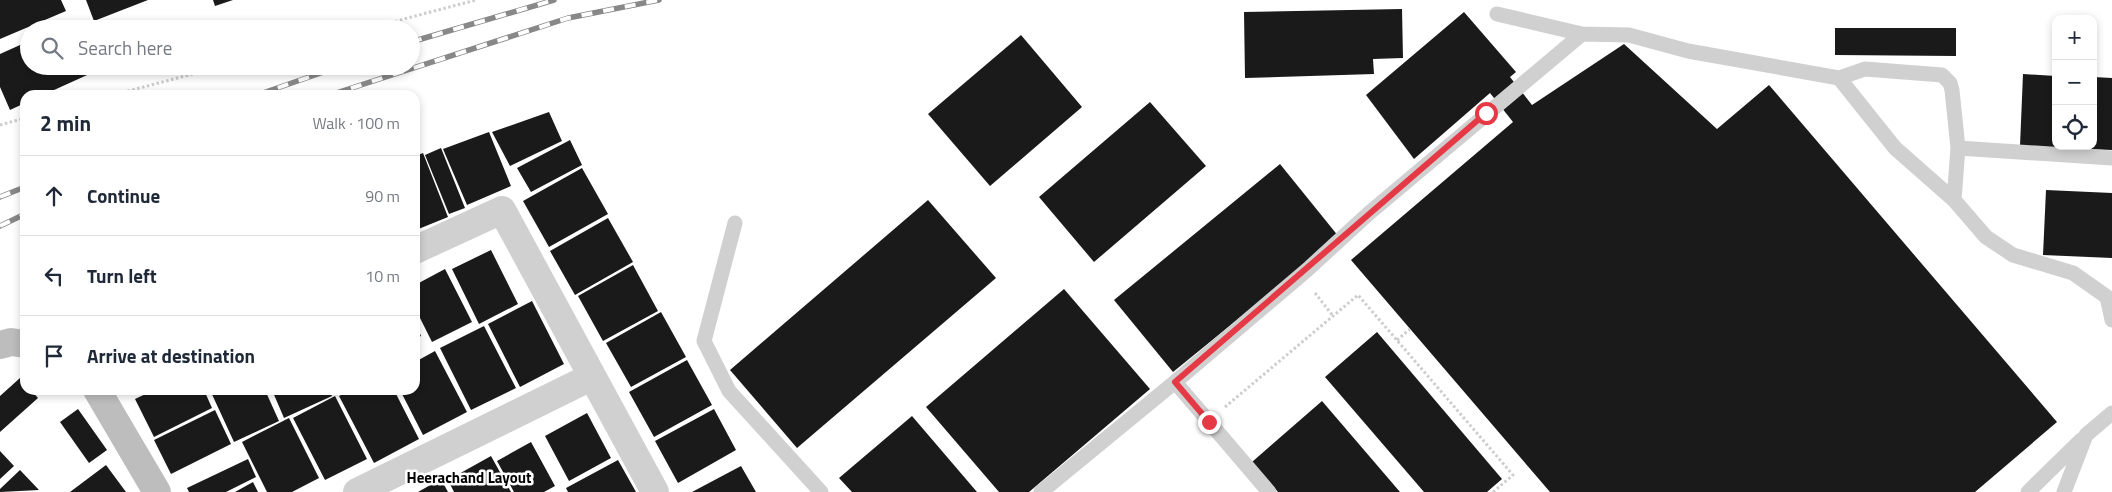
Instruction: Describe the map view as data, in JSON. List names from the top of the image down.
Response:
{
  "districts": ["Heerachand Layout"],
  "page": {
    "map_buttons": ["+", "−"],
    "search": "Search here",
    "heading": ["2 min", "Walk · 100 m"],
    "list": [
      ["Continue", "90 m"],
      ["Turn left", "10 m"],
      "Arrive at destination"
    ]
  }
}
